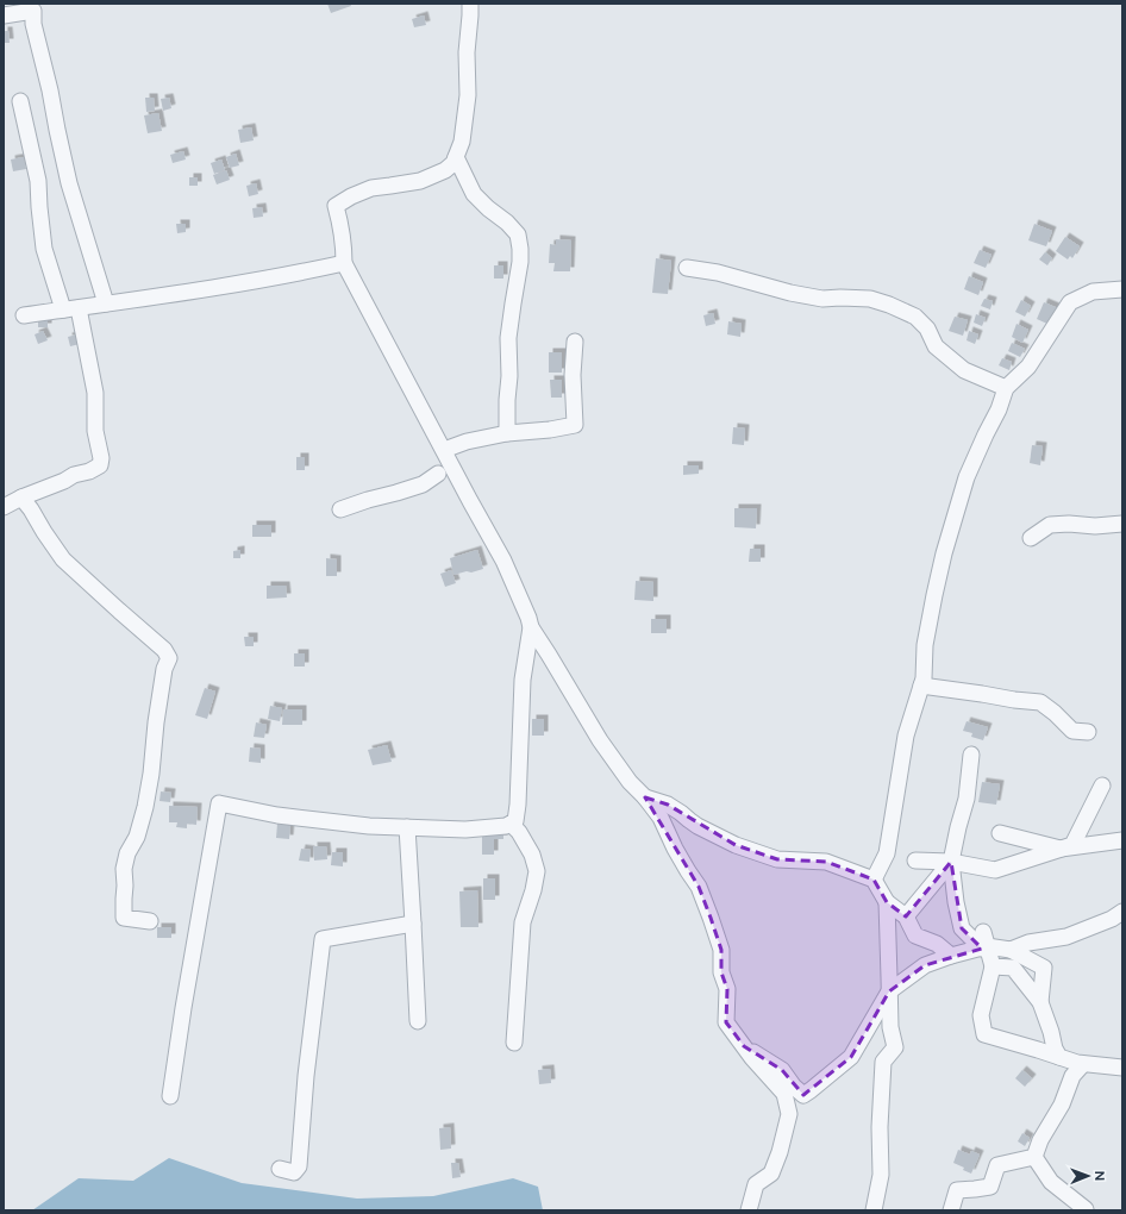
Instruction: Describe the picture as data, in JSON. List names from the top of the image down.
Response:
{
  "north": "right"
}
